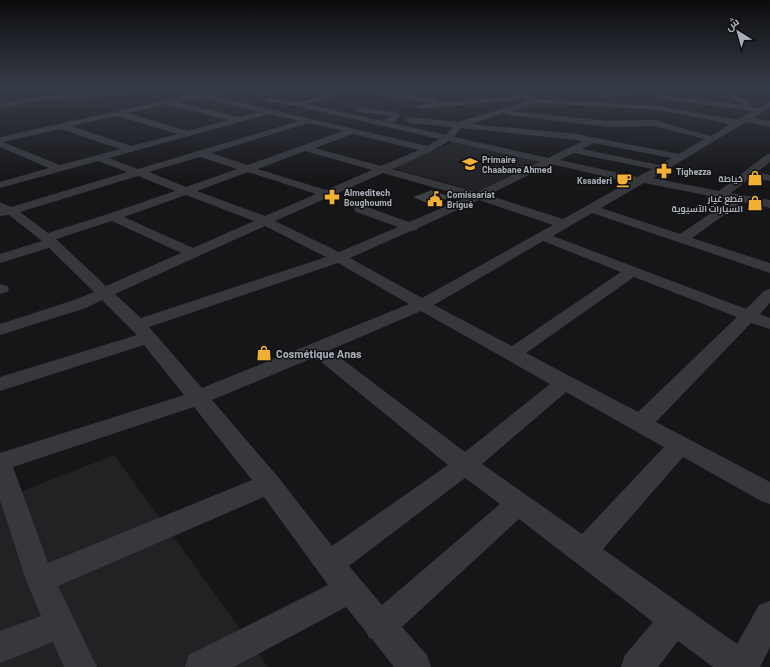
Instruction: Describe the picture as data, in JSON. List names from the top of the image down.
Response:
{
  "places": {
    "school or university": ["Primaire Chaabane Ahmed"],
    "pharmacy": ["Tighezza", "Almeditech Boughoumd"],
    "shop": ["خياطة", "قطع غيار السيارات الآسيوية", "Cosmétique Anas"],
    "cafe": ["Kssaderi"],
    "public building": ["Comissariat Brigué"]
  },
  "north": "top left"
}
